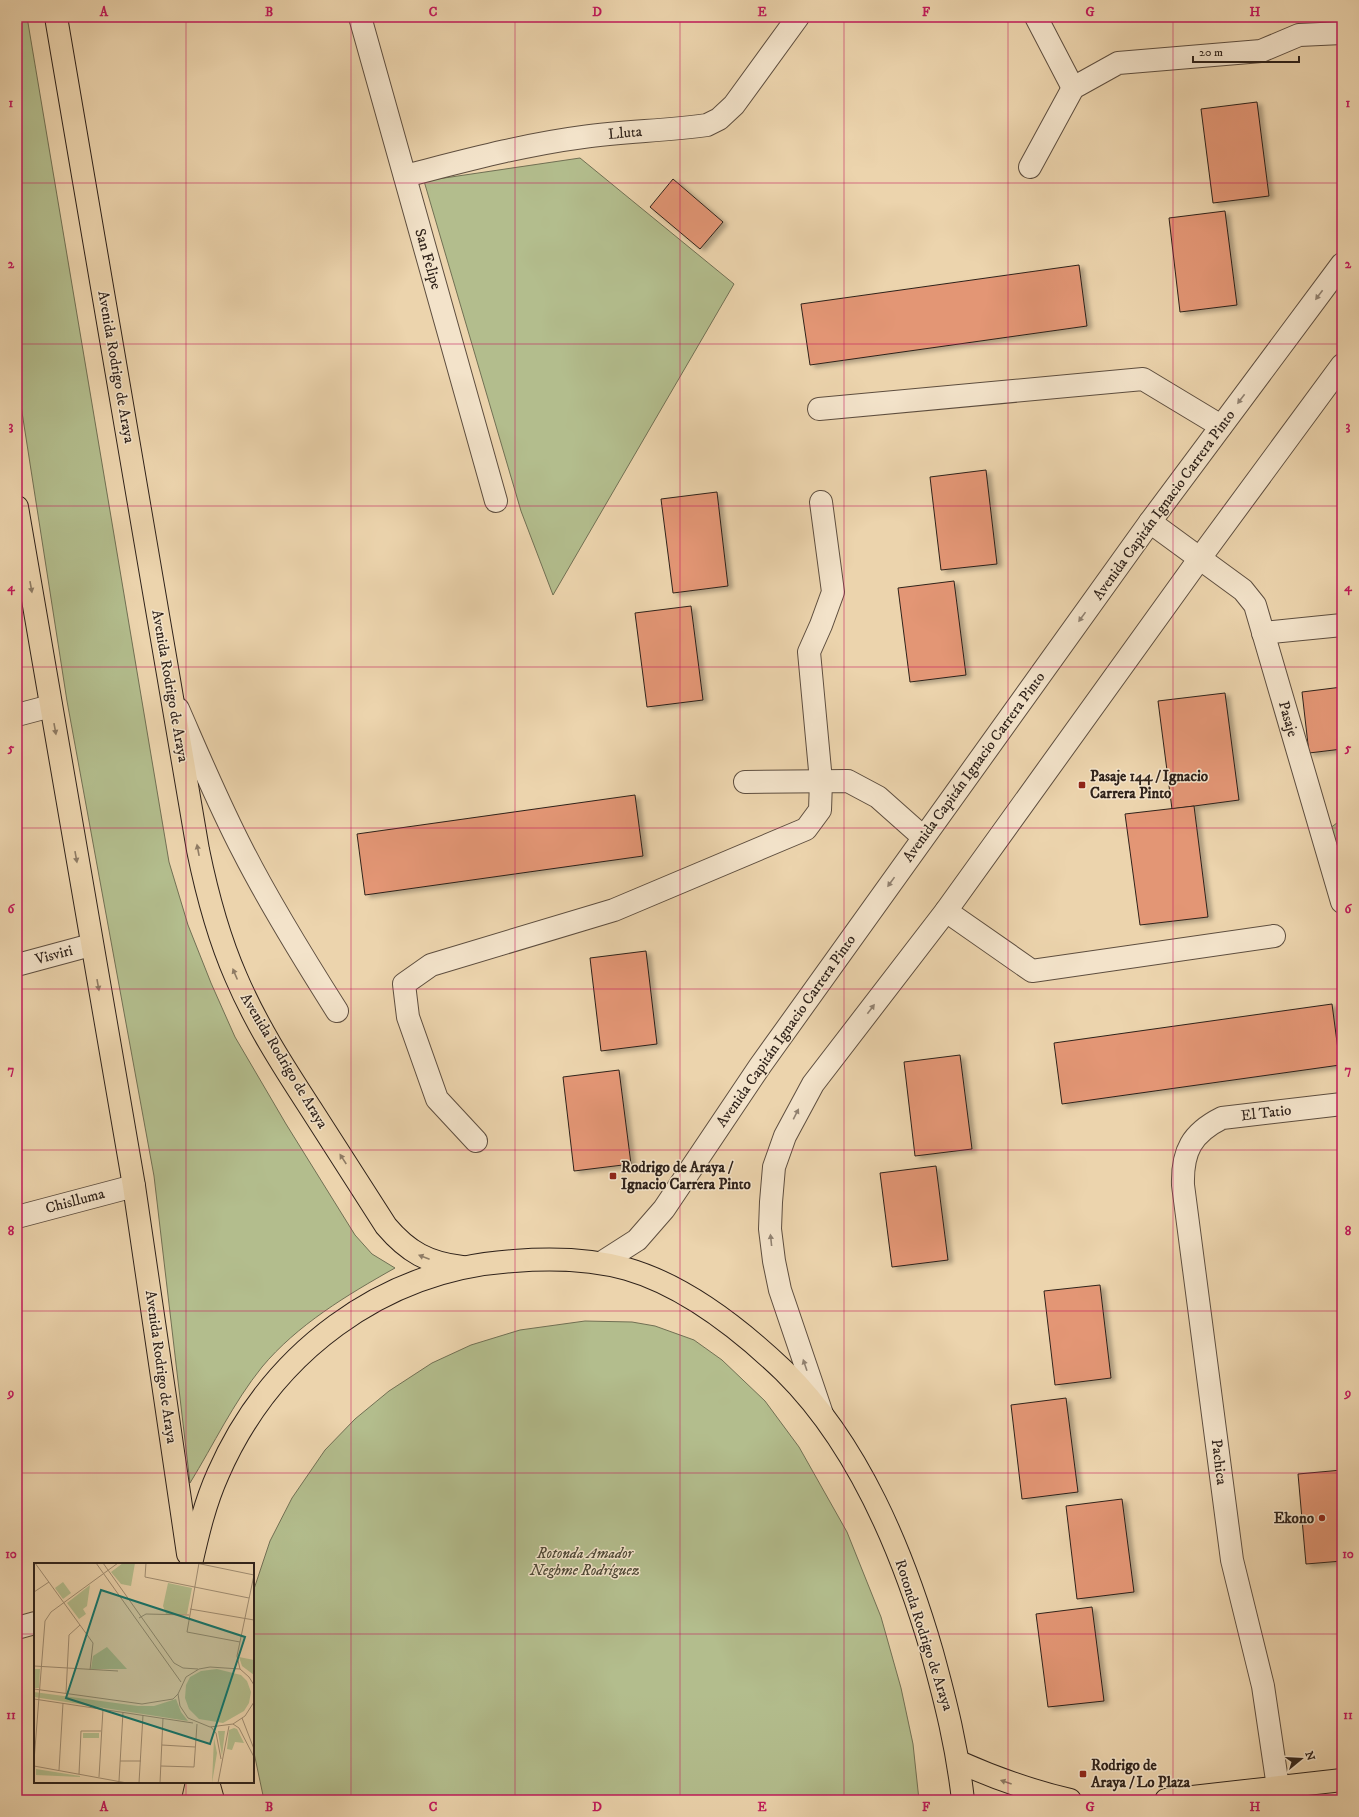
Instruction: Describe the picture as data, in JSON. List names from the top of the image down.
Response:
{
  "streets": {
    "main road": ["Avenida Rodrigo de Araya", "Rotonda Rodrigo de Araya"],
    "street": [
      "Lluta",
      "San Felipe",
      "Avenida Capitán Ignacio Carrera Pinto",
      "Pasaje",
      "Visviri",
      "El Tatio",
      "Chislluma",
      "Pachica"
    ]
  },
  "crossings": [
    ["Lluta", "San Felipe"],
    ["Avenida Rodrigo de Araya", "Visviri"],
    ["Avenida Rodrigo de Araya", "Chislluma"],
    ["Avenida Rodrigo de Araya", "Rotonda Rodrigo de Araya"],
    ["Avenida Capitán Ignacio Carrera Pinto", "Pasaje"],
    ["Avenida Capitán Ignacio Carrera Pinto", "Rotonda Rodrigo de Araya"],
    ["El Tatio", "Pachica"]
  ],
  "parks": ["Rotonda Amador Neghme Rodríguez"],
  "places": {
    "transit": ["Pasaje 144 / Ignacio Carrera Pinto", "Rodrigo de Araya / Ignacio Carrera Pinto", "Rodrigo de Araya / Lo Plaza"],
    "other": ["Ekono"]
  },
  "scale_bar": "20 m",
  "north": "right",
  "grid": {
    "columns": [
      "A",
      "B",
      "C",
      "D",
      "E",
      "F",
      "G",
      "H"
    ],
    "rows": [
      "1",
      "2",
      "3",
      "4",
      "5",
      "6",
      "7",
      "8",
      "9",
      "10",
      "11"
    ]
  }
}
